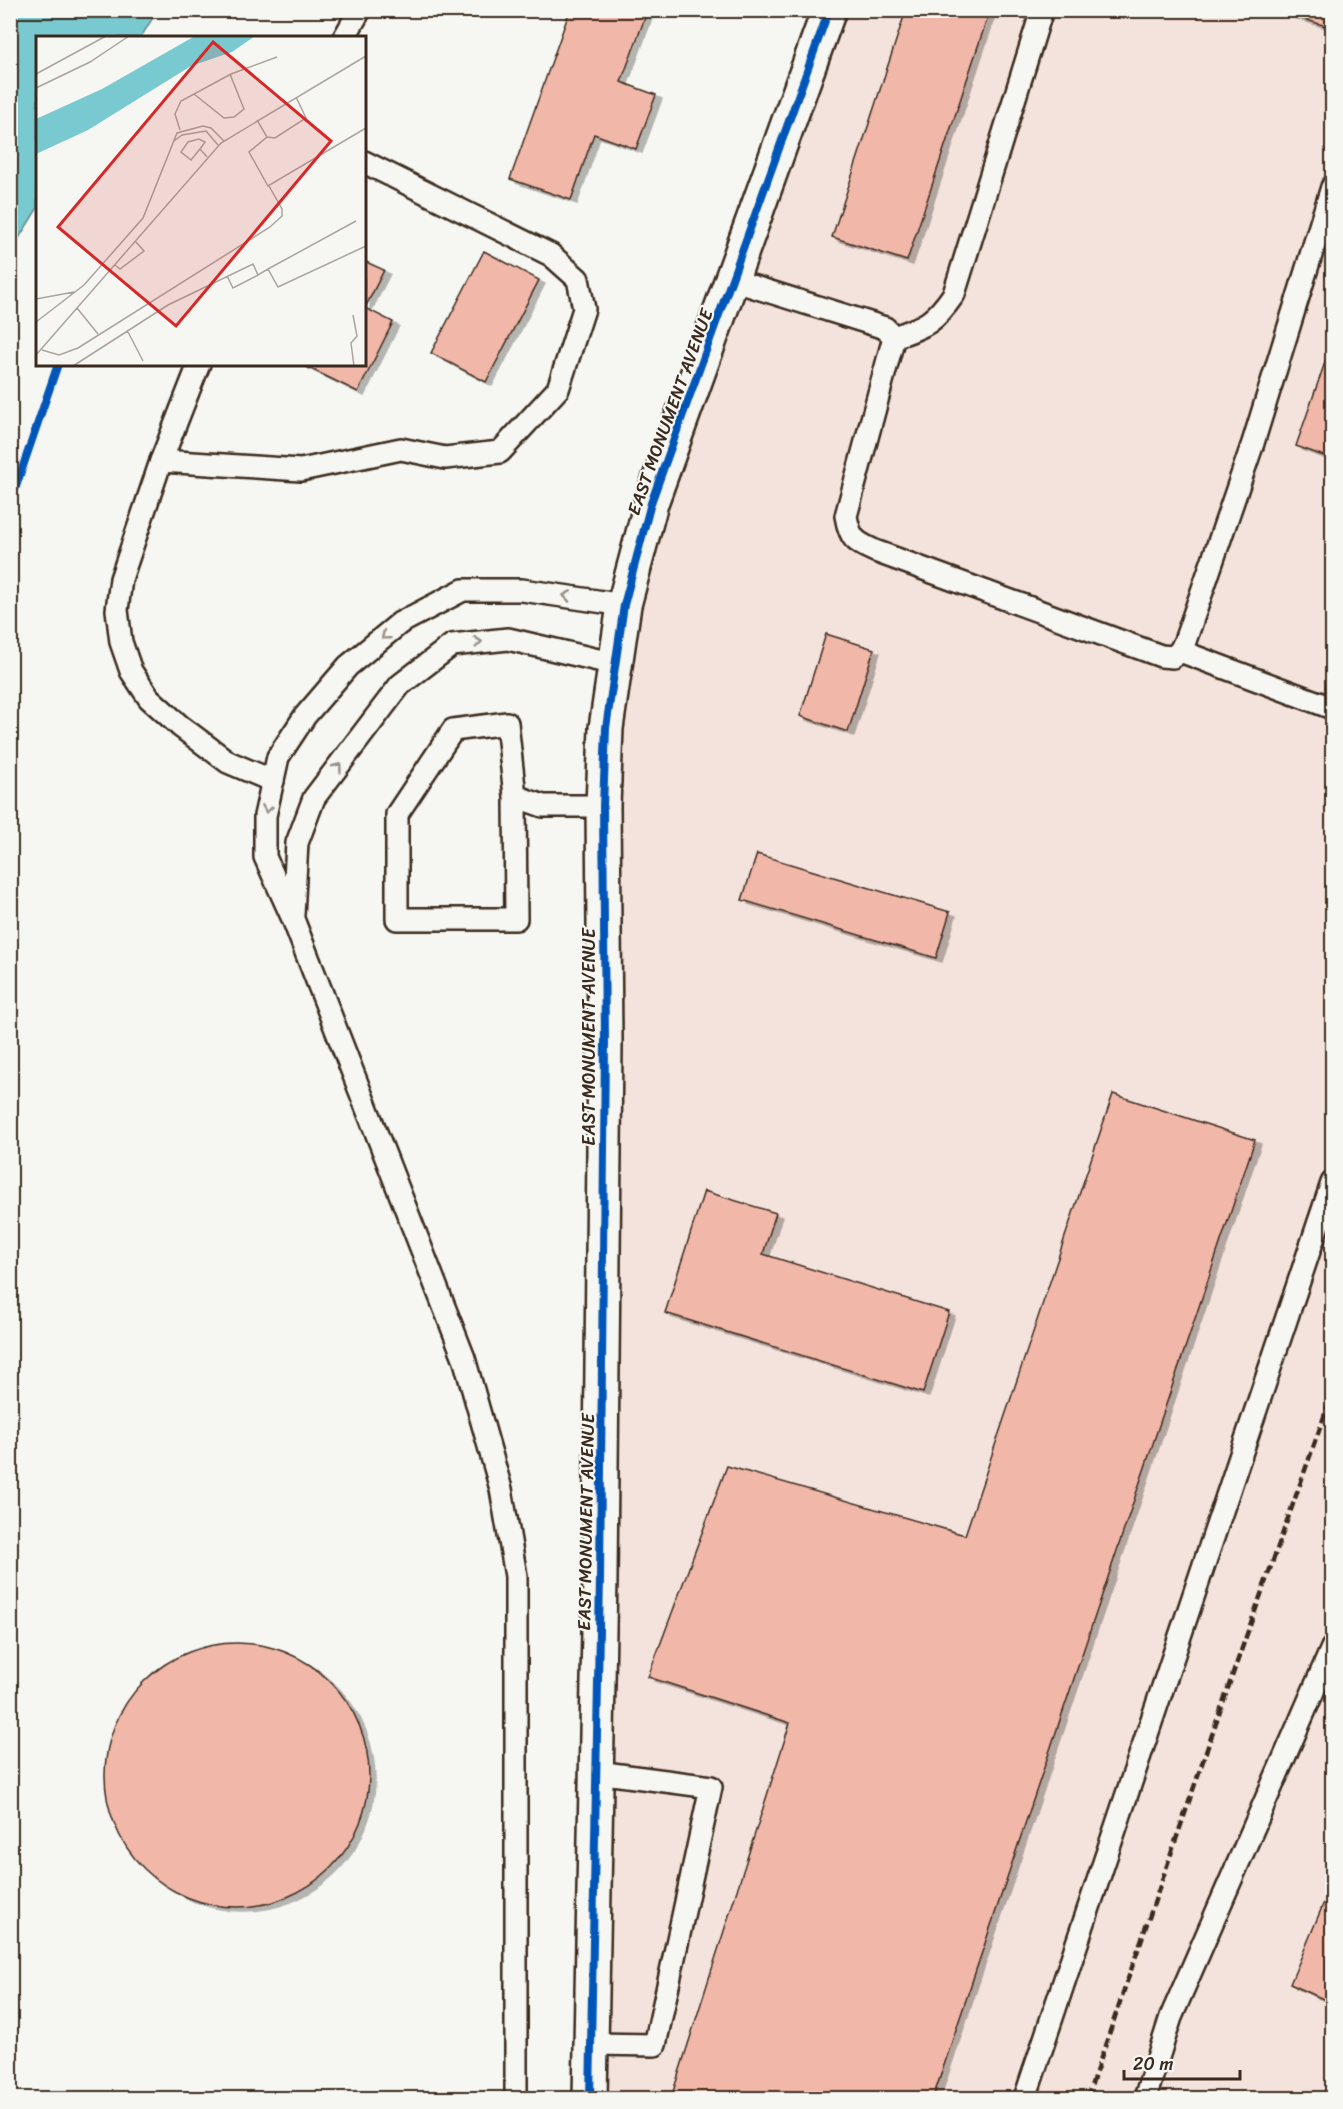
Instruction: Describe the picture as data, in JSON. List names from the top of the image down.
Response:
{
  "streets": {
    "street": ["EAST MONUMENT AVENUE"]
  },
  "scale_bar": "20 m"
}
